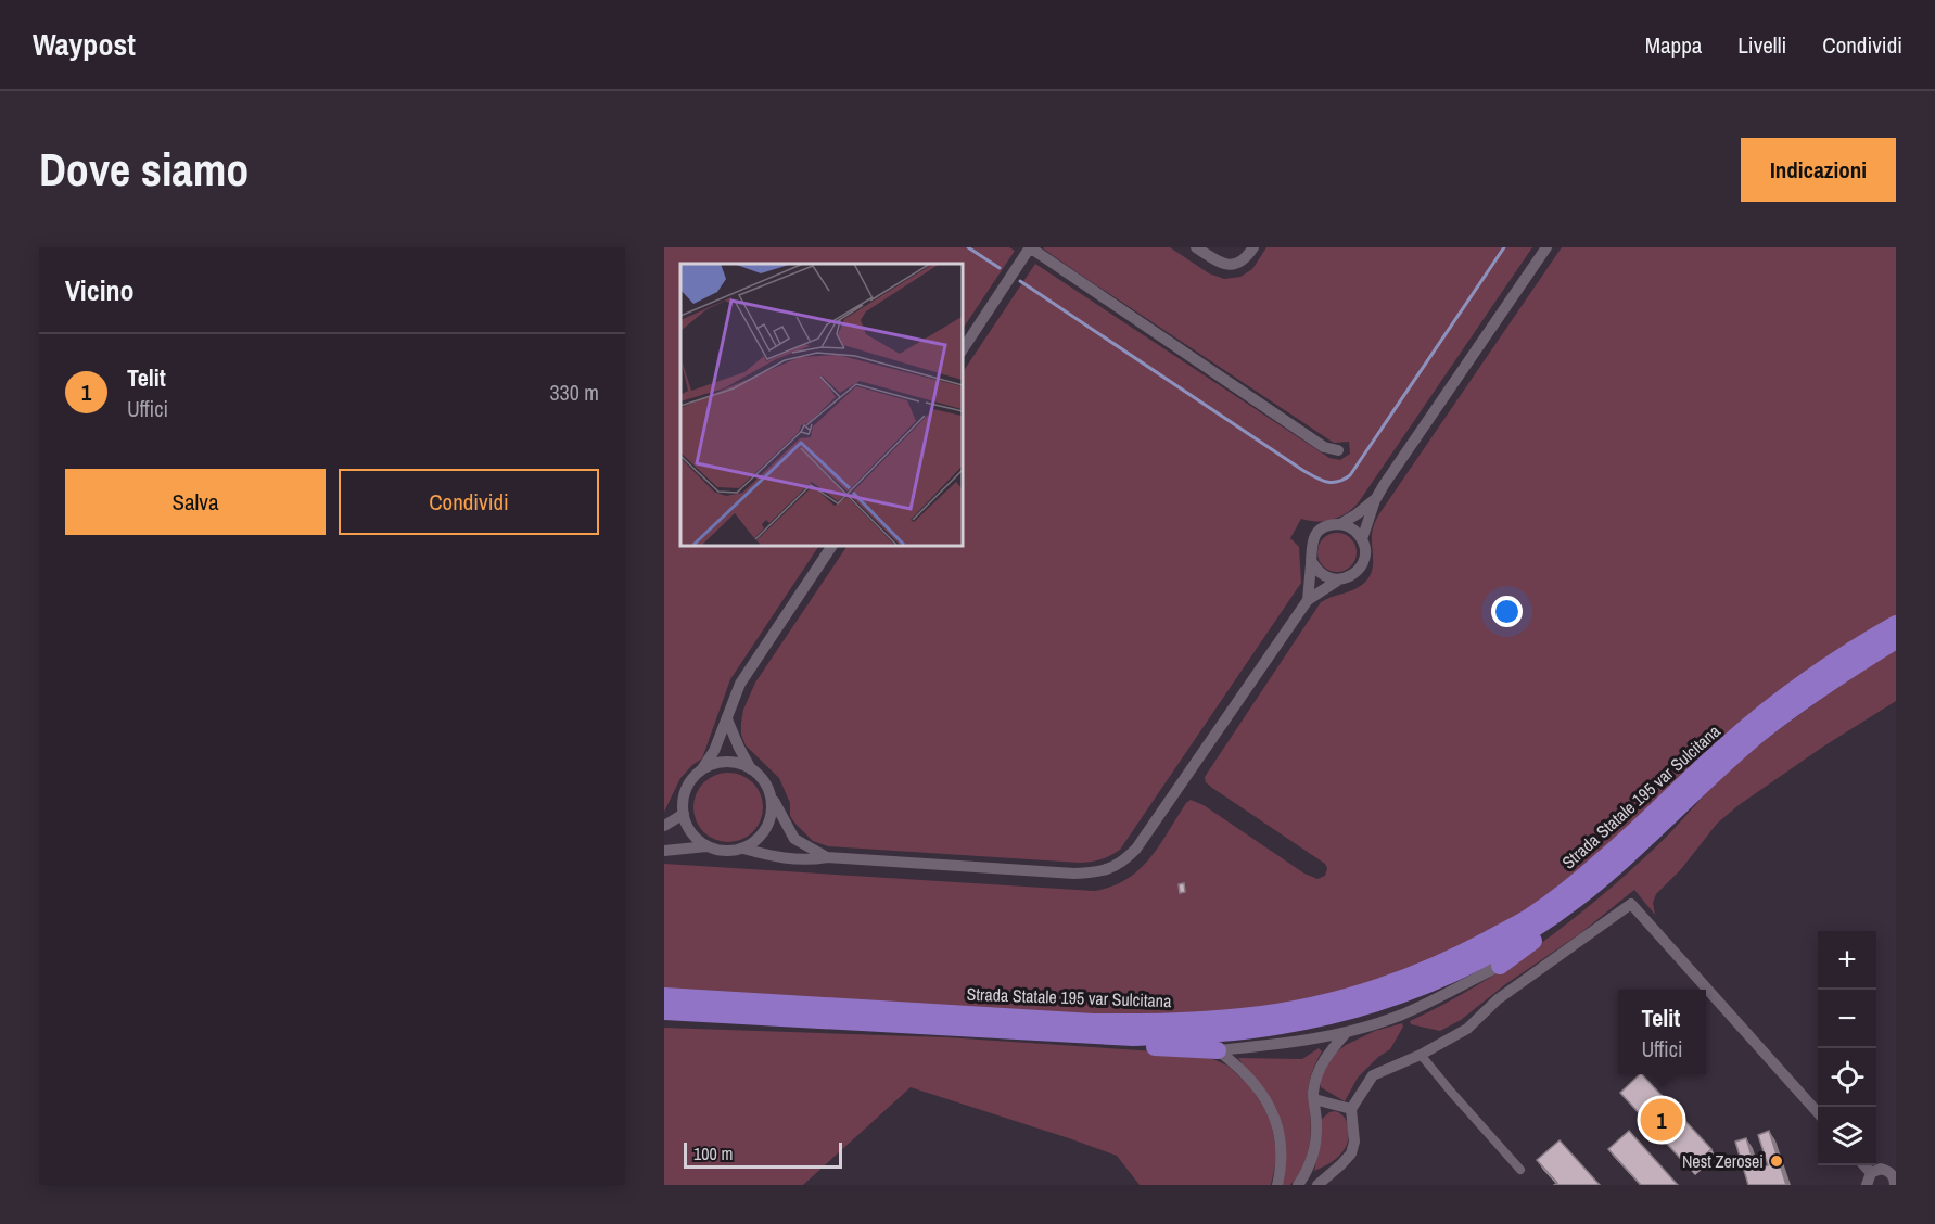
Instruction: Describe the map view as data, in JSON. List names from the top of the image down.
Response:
{
  "streets": {
    "highway": ["Strada Statale 195 var Sulcitana"]
  },
  "places": ["Nest Zerosei"],
  "scale_bar": "100 m",
  "page": {
    "header": "Waypost",
    "nav": ["Mappa", "Livelli", "Condividi"],
    "buttons": [
      "Indicazioni",
      ["Salva", "Condividi"]
    ],
    "title": "Dove siamo",
    "heading": "Vicino",
    "list": [
      {
        "mark": "1",
        "name": "Telit",
        "note": "Uffici",
        "value": "330 m"
      }
    ],
    "map_buttons": ["+", "−"],
    "popup": ["Telit", "Uffici"],
    "pins": "1",
    "scale": "100 m"
  }
}
